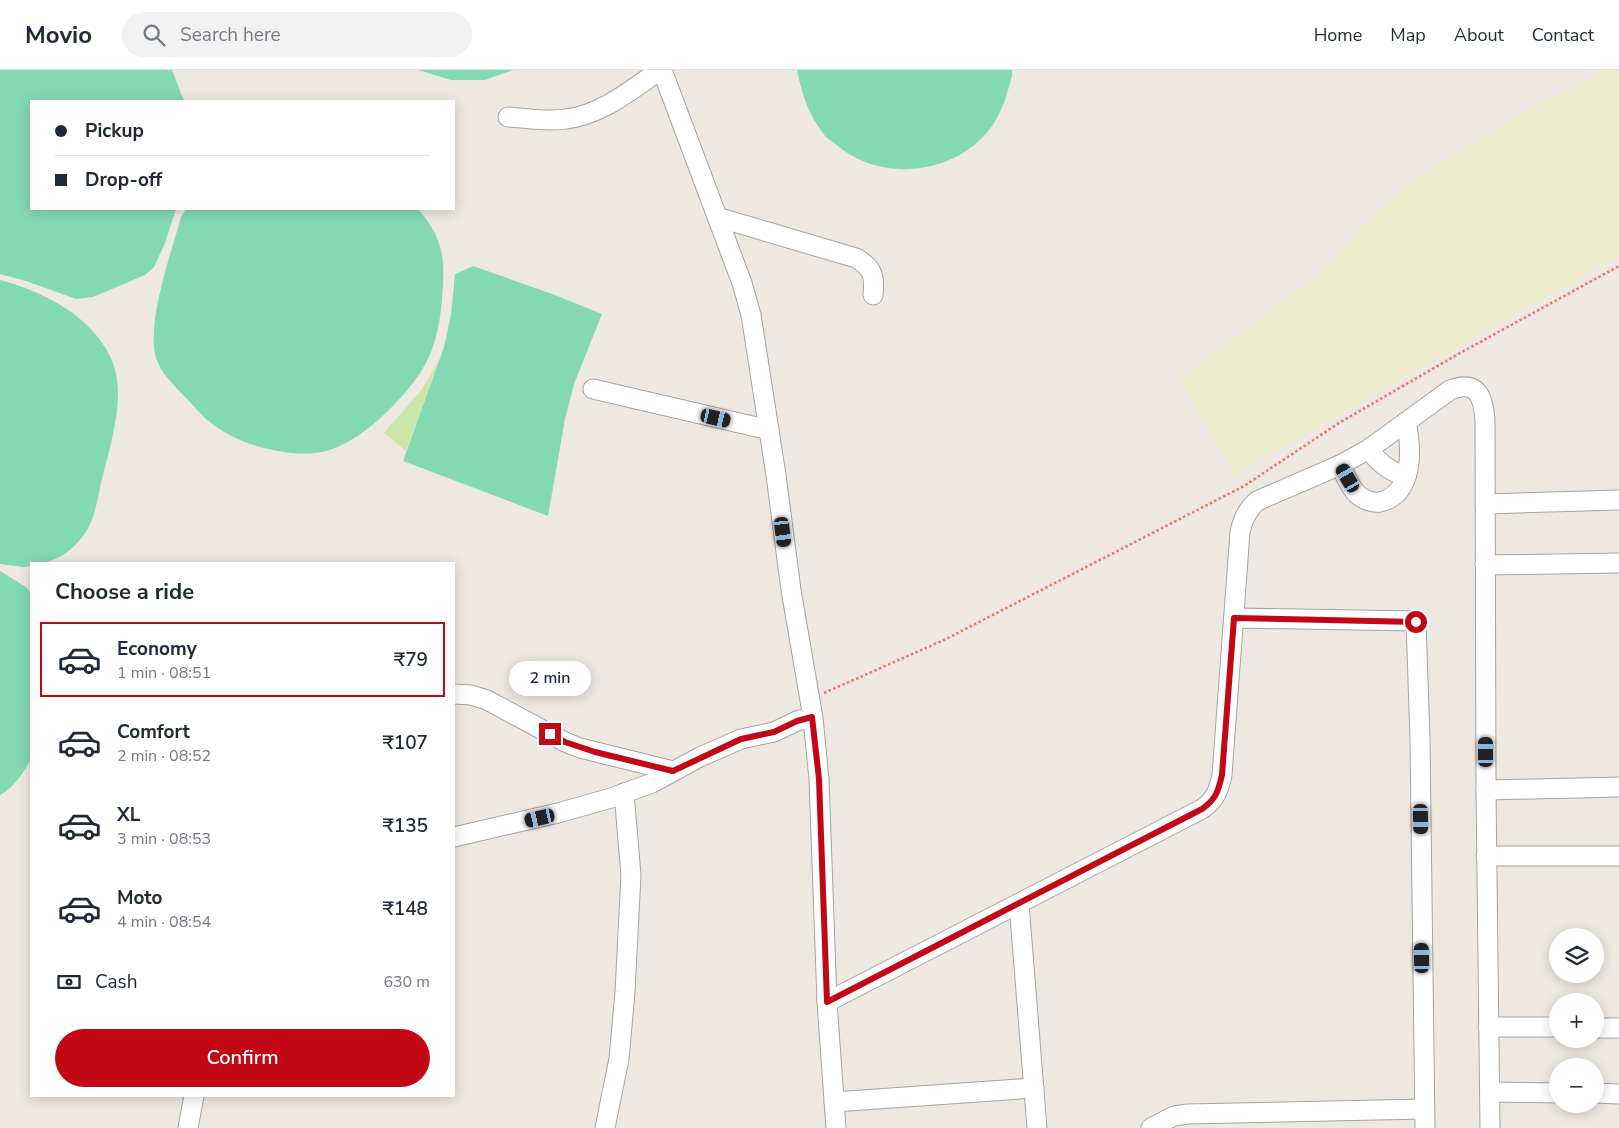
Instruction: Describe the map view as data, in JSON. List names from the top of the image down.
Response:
{
  "page": {
    "header": "Movio",
    "search": "Search here",
    "nav": [
      "Home",
      "Map",
      "About",
      "Contact"
    ],
    "banner": ["Pickup", "Drop-off"],
    "heading": "Choose a ride",
    "list": [
      {
        "name": "Economy",
        "note": "1 min · 08:51",
        "value": "₹79"
      },
      {
        "name": "Comfort",
        "note": "2 min · 08:52",
        "value": "₹107"
      },
      {
        "name": "XL",
        "note": "3 min · 08:53",
        "value": "₹135"
      },
      {
        "name": "Moto",
        "note": "4 min · 08:54",
        "value": "₹148"
      }
    ],
    "bubble": "2 min",
    "map_buttons": ["+", "−"],
    "pay": ["Cash", "630 m"],
    "buttons": "Confirm"
  }
}
